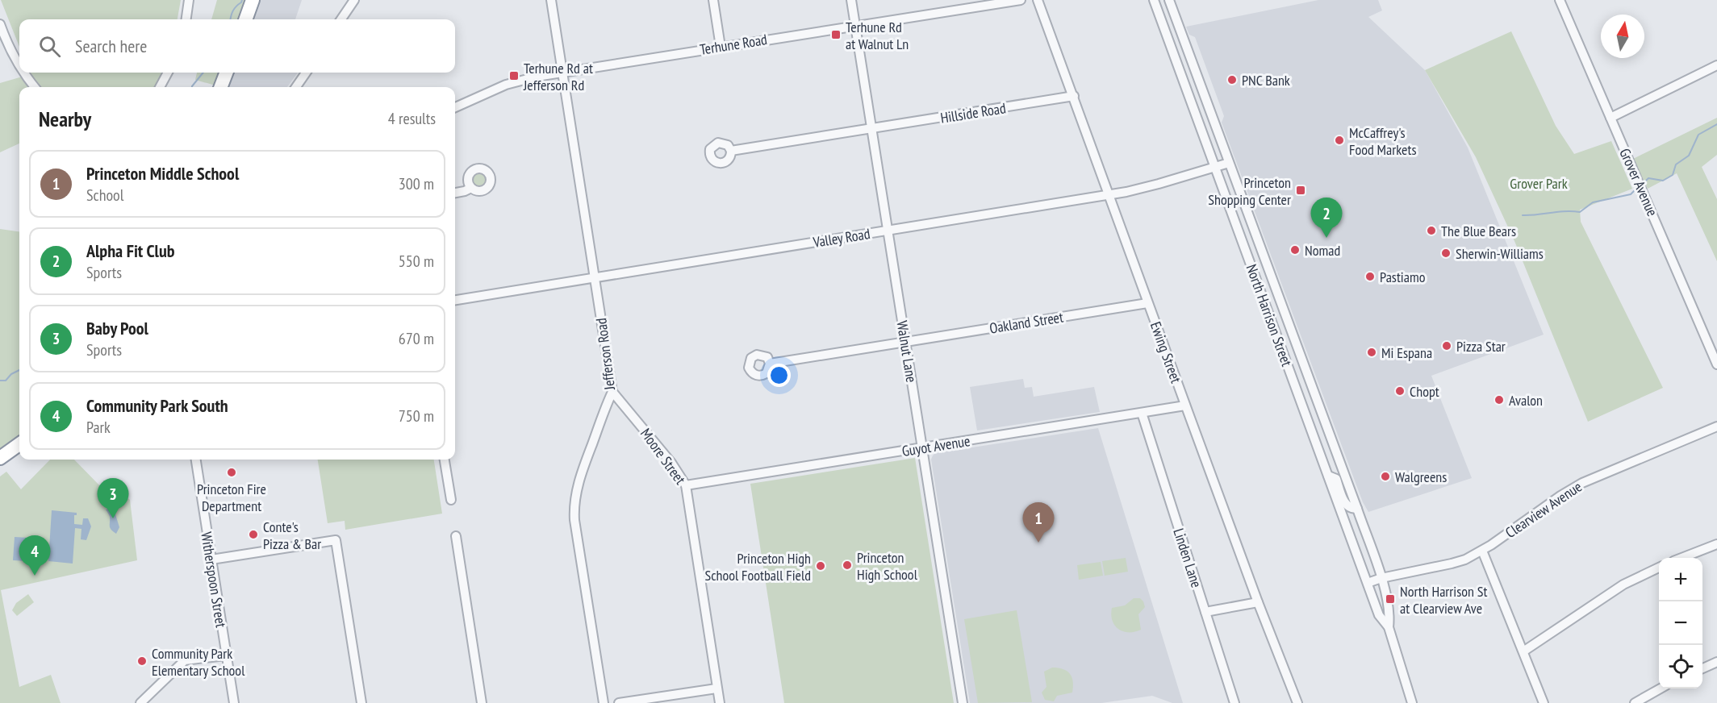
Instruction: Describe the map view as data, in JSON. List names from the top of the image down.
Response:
{
  "streets": {
    "street": [
      "Terhune Road",
      "Hillside Road",
      "Grover Avenue",
      "Valley Road",
      "North Harrison Street",
      "Oakland Street",
      "Walnut Lane",
      "Ewing Street",
      "Jefferson Road",
      "Guyot Avenue",
      "Moore Street",
      "Clearview Avenue",
      "Linden Lane",
      "Witherspoon Street"
    ]
  },
  "crossings": [
    ["Terhune Road", "Walnut Lane"],
    ["Terhune Road", "Jefferson Road"],
    ["Hillside Road", "Walnut Lane"],
    ["Hillside Road", "Ewing Street"],
    ["Valley Road", "North Harrison Street"],
    ["Valley Road", "Walnut Lane"],
    ["Valley Road", "Ewing Street"],
    ["Valley Road", "Jefferson Road"],
    ["North Harrison Street", "Clearview Avenue"],
    ["Oakland Street", "Walnut Lane"],
    ["Oakland Street", "Ewing Street"],
    ["Walnut Lane", "Guyot Avenue"],
    ["Ewing Street", "Guyot Avenue"],
    ["Jefferson Road", "Moore Street"],
    ["Guyot Avenue", "Moore Street"],
    ["Guyot Avenue", "Linden Lane"]
  ],
  "parks": ["Grover Park"],
  "places": {
    "transit": [
      "Terhune Rd at Walnut Ln",
      "Terhune Rd at Jefferson Rd",
      "Princeton Shopping Center",
      "North Harrison St at Clearview Ave"
    ],
    "other": [
      "PNC Bank",
      "McCaffrey's Food Markets",
      "The Blue Bears",
      "Nomad",
      "Sherwin-Williams",
      "Pastiamo",
      "Pizza Star",
      "Mi Espana",
      "Chopt",
      "Avalon",
      "Princeton Fire Department",
      "Walgreens",
      "Conte's Pizza & Bar",
      "Princeton High School",
      "Princeton High School Football Field",
      "Community Park Elementary School"
    ]
  },
  "north": "top",
  "page": {
    "search": "Search here",
    "heading": ["Nearby", "4 results"],
    "list": [
      {
        "mark": "1",
        "name": "Princeton Middle School",
        "note": "School",
        "value": "300 m"
      },
      {
        "mark": "2",
        "name": "Alpha Fit Club",
        "note": "Sports",
        "value": "550 m"
      },
      {
        "mark": "3",
        "name": "Baby Pool",
        "note": "Sports",
        "value": "670 m"
      },
      {
        "mark": "4",
        "name": "Community Park South",
        "note": "Park",
        "value": "750 m"
      }
    ],
    "pins": [
      "2",
      "3",
      "1",
      "4"
    ],
    "map_buttons": ["+", "−"]
  }
}
